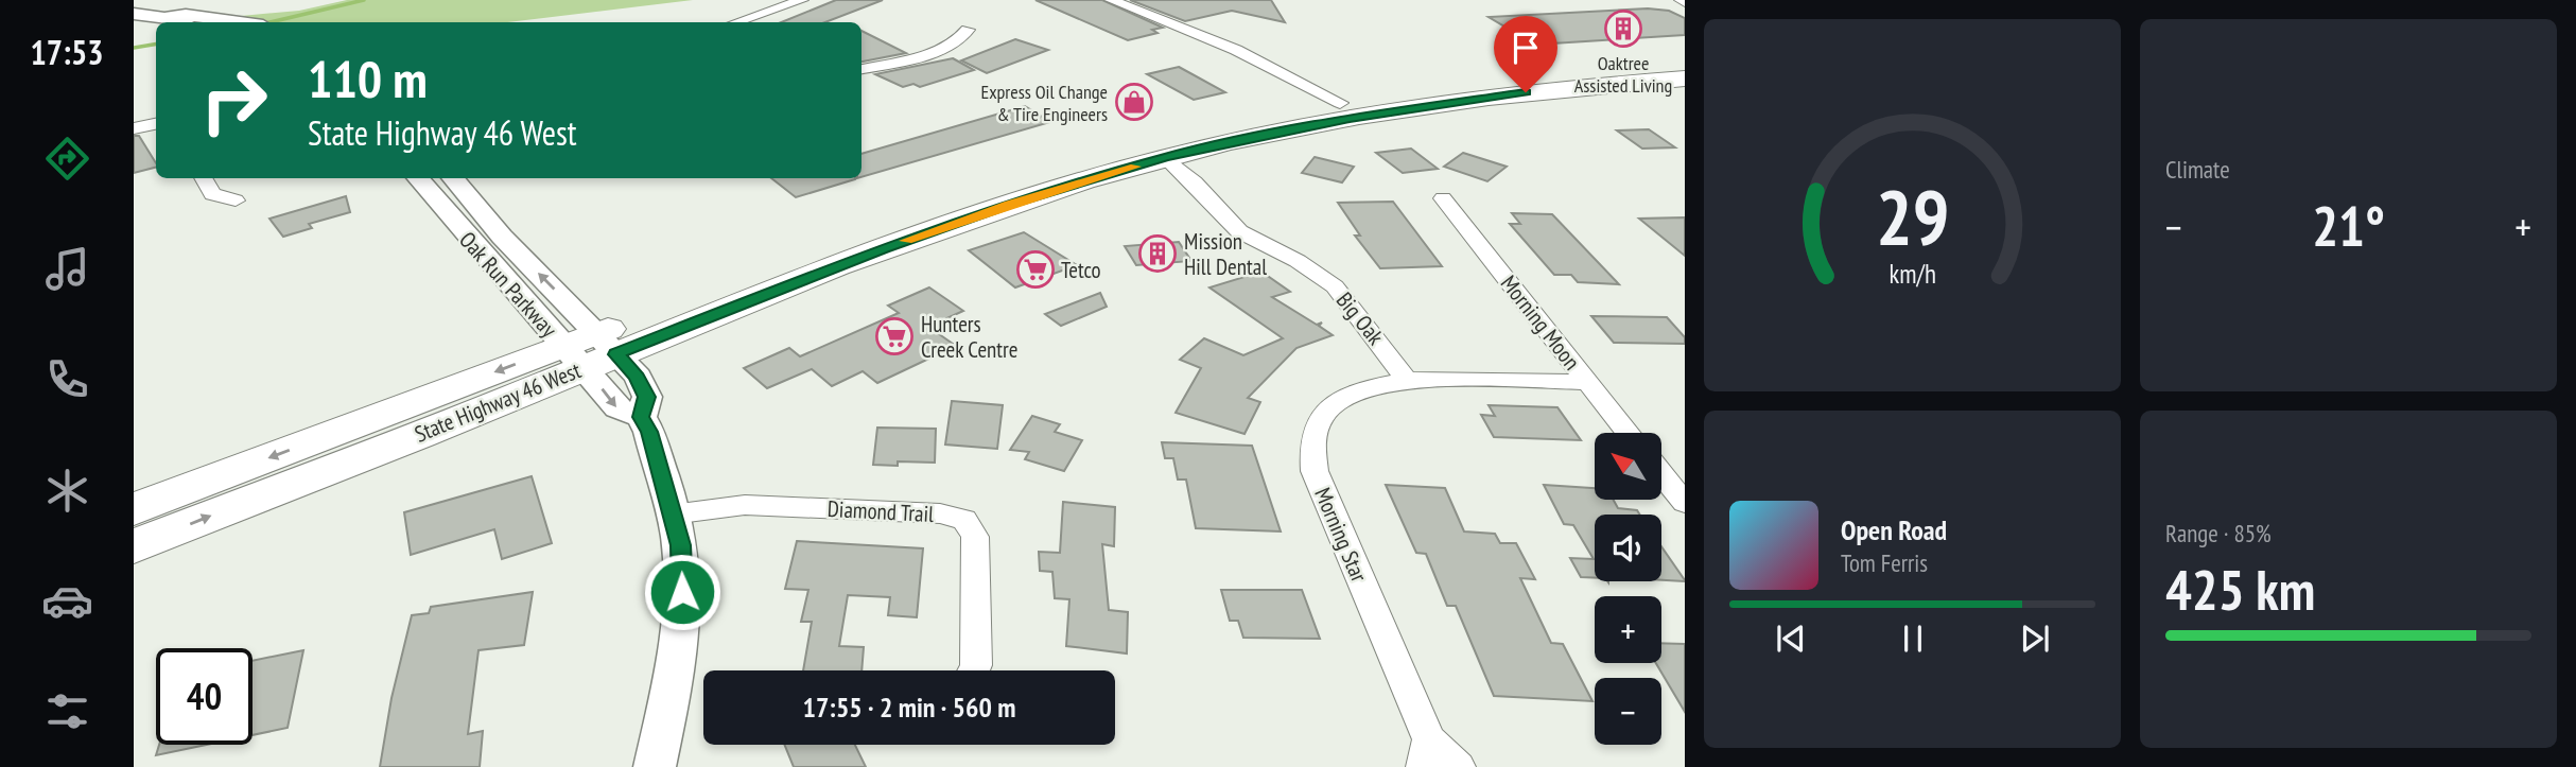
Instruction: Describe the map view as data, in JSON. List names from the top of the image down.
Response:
{
  "streets": {
    "main road": ["State Highway 46 West"],
    "street": [
      "Oak Run Parkway",
      "Big Oak",
      "Morning Moon",
      "Diamond Trail",
      "Morning Star"
    ]
  },
  "crossings": [
    ["Oak Run Parkway", "State Highway 46 West"],
    ["Oak Run Parkway", "Diamond Trail"],
    ["Big Oak", "State Highway 46 West"],
    ["Big Oak", "Morning Star"]
  ],
  "places": {
    "building": ["Oaktree Assisted Living", "Mission Hill Dental"],
    "shop": ["Express Oil Change & Tire Engineers"],
    "supermarket": ["Tetco", "Hunters Creek Centre"]
  },
  "north": "top left",
  "page": {
    "tabs": "17:53",
    "tile": [
      "Climate",
      ["Range · 85%", "425 km"]
    ],
    "turn": ["110 m", "State Highway 46 West"],
    "heat": ["−", "21°", "+"],
    "map_buttons": ["+", "−"],
    "song": ["Open Road", "Tom Ferris"],
    "limit": "40",
    "trip": "17:55 · 2 min · 560 m",
    "gauge": ["29", "km/h"]
  }
}
